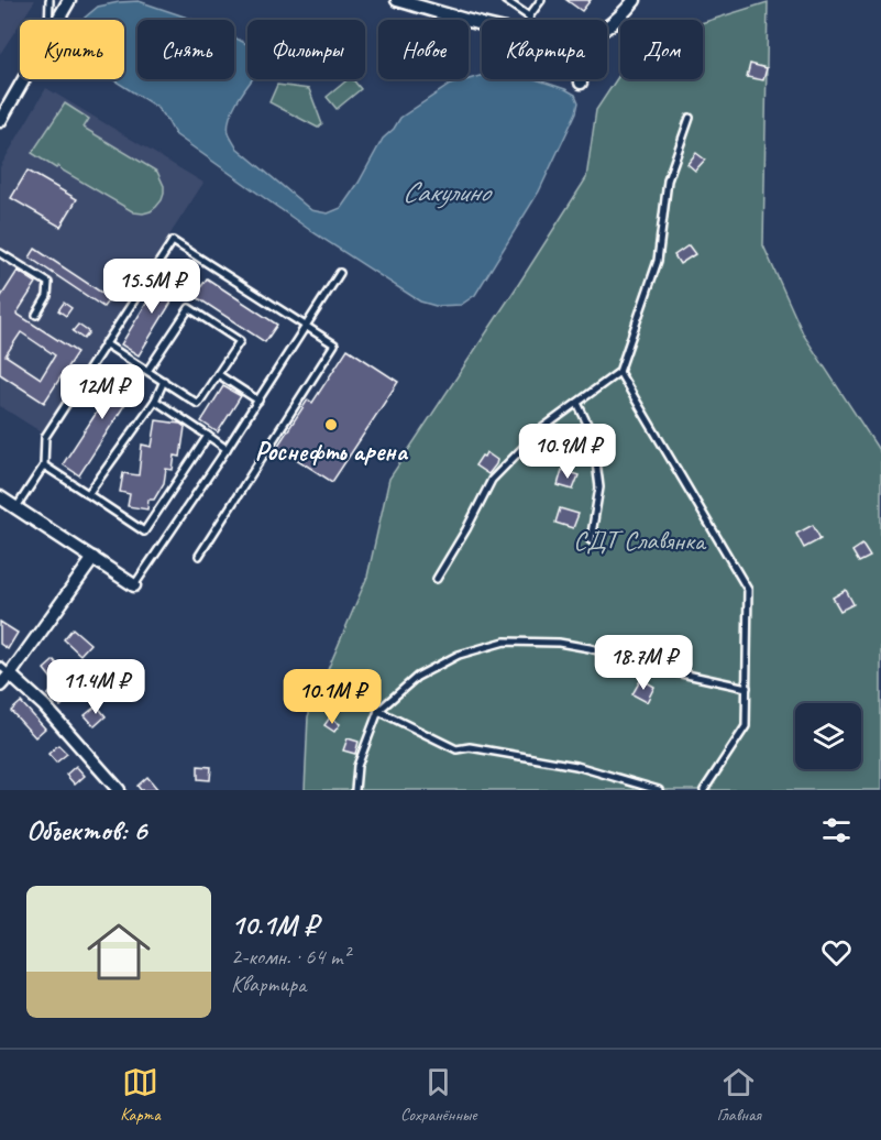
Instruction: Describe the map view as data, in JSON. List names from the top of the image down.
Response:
{
  "water": ["Сакулино"],
  "parks": ["СДТ Славянка"],
  "places": ["Роснефть арена"],
  "page": {
    "chip": [
      "Купить",
      "Снять",
      "Фильтры",
      "Новое",
      "Квартира",
      "Дом"
    ],
    "price": [
      "15.5M ₽",
      "12M ₽",
      "10.9M ₽",
      "18.7M ₽",
      "11.4M ₽",
      "10.1M ₽"
    ],
    "heading": "Объектов: 6",
    "list": [
      {
        "name": "10.1M ₽",
        "note": "2-комн. · 64 m² · Квартира"
      }
    ],
    "tabs": ["Карта", "Сохранённые", "Главная"]
  }
}
